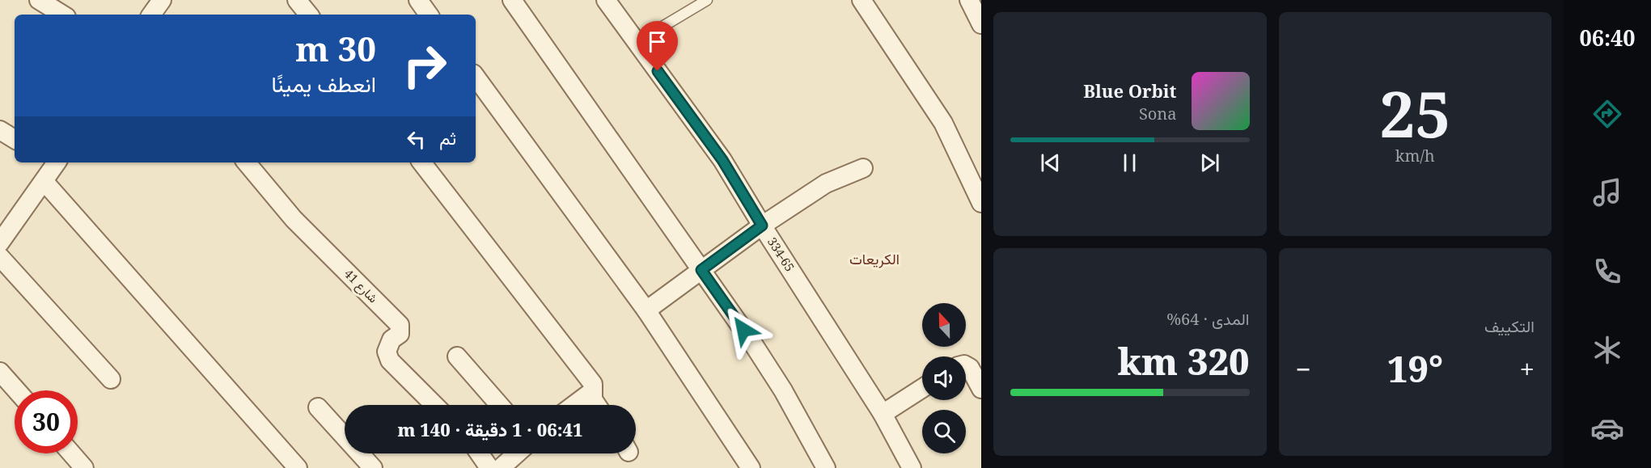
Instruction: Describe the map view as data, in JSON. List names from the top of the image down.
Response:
{
  "streets": {
    "street": ["334-65", "شارع 41"]
  },
  "districts": ["الكريعات"],
  "north": "top",
  "page": {
    "tabs": "06:40",
    "tile": [
      ["25", "km/h"],
      "التكييف",
      ["المدى · 64%", "320 km"]
    ],
    "turn": ["30 m", "انعطف يمينًا"],
    "song": ["Blue Orbit", "Sona"],
    "then": "ثم",
    "heat": ["−", "19°", "+"],
    "limit": "30",
    "trip": "06:41 · 1 دقيقة · 140 m"
  }
}
